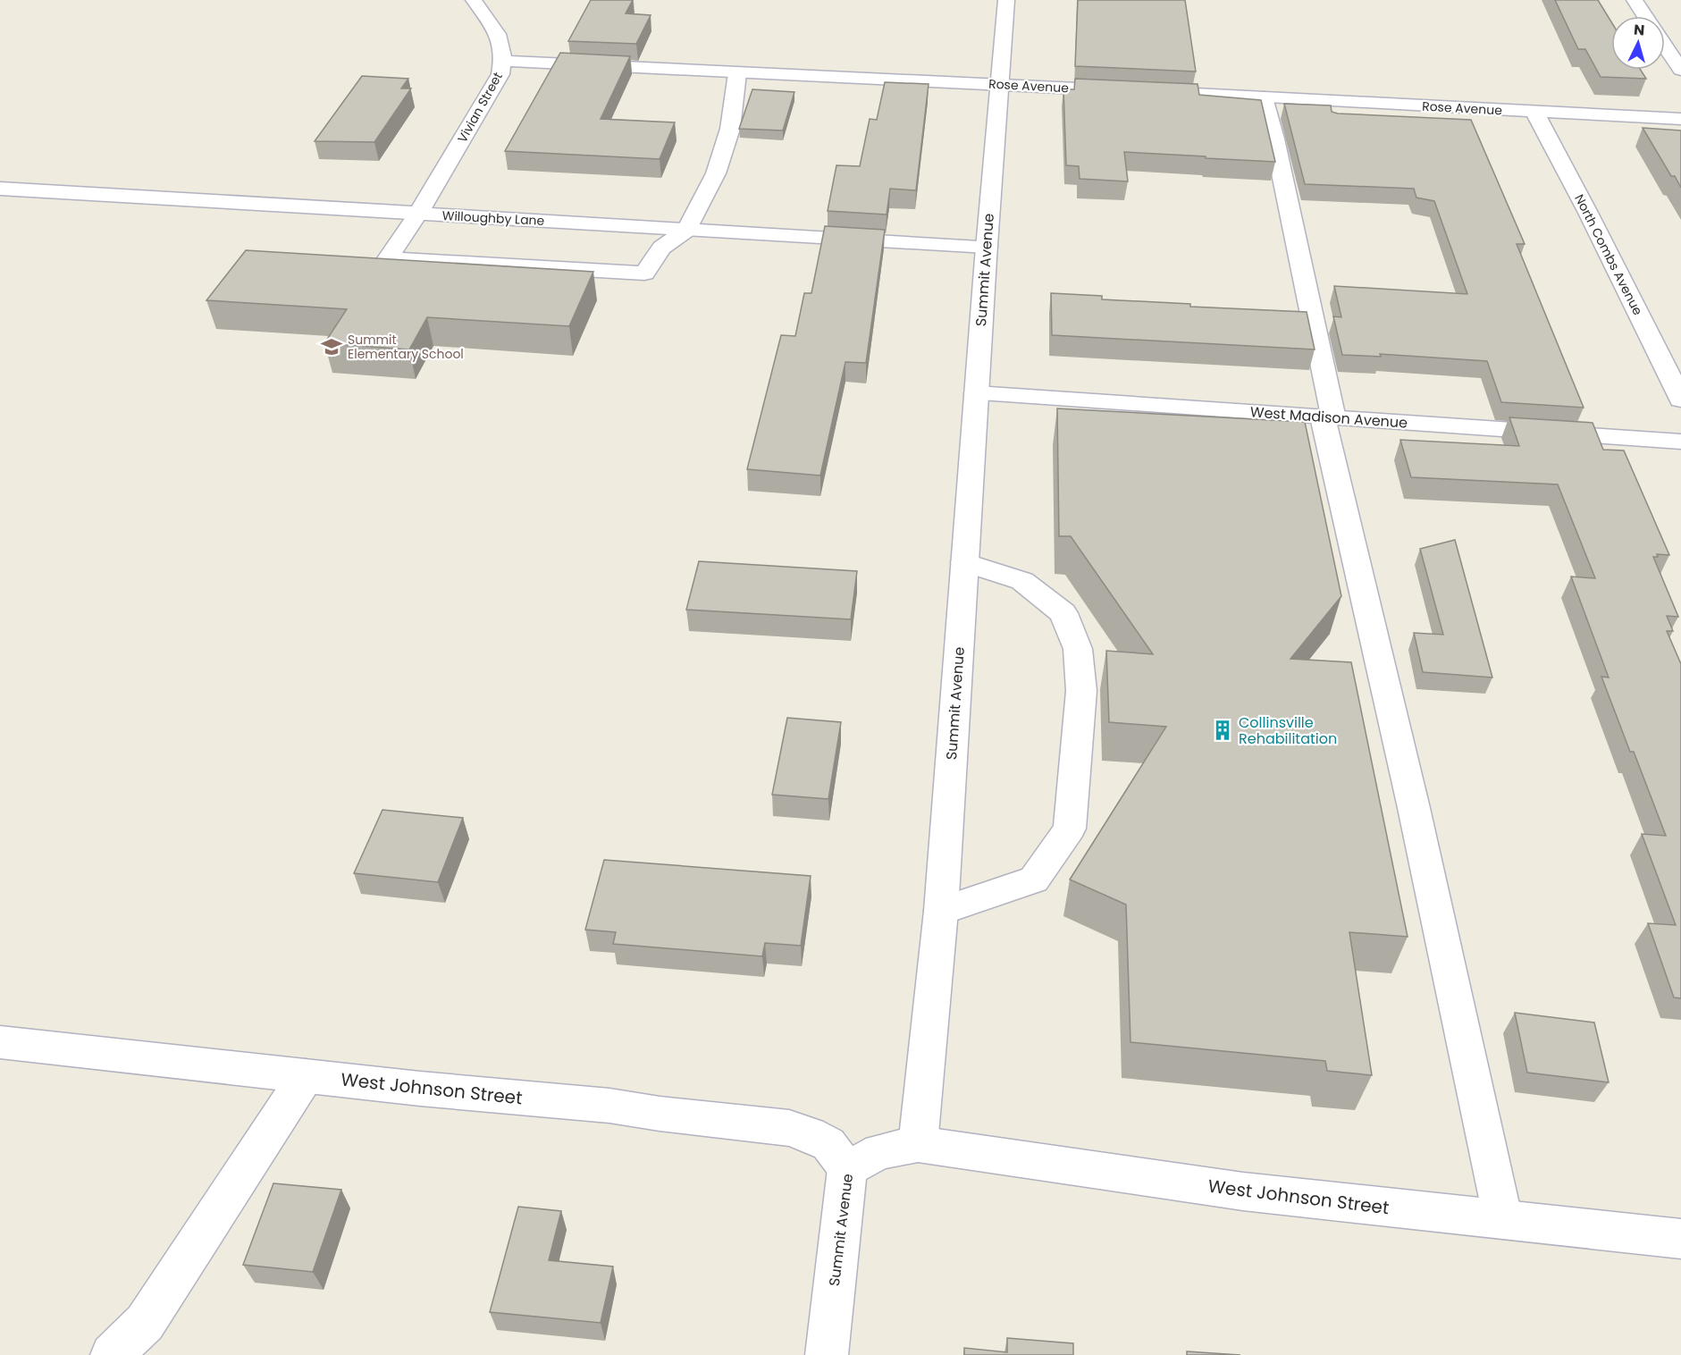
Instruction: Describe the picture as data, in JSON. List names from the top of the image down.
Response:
{
  "streets": {
    "street": [
      "Rose Avenue",
      "Vivian Street",
      "Willoughby Lane",
      "North Combs Avenue",
      "Summit Avenue",
      "West Madison Avenue",
      "West Johnson Street"
    ]
  },
  "crossings": [
    ["Rose Avenue", "Vivian Street"],
    ["Rose Avenue", "North Combs Avenue"],
    ["Rose Avenue", "Summit Avenue"],
    ["Vivian Street", "Willoughby Lane"],
    ["Willoughby Lane", "Summit Avenue"],
    ["Summit Avenue", "West Madison Avenue"],
    ["Summit Avenue", "West Johnson Street"]
  ],
  "places": {
    "school or university": ["Summit Elementary School"],
    "building": ["Collinsville Rehabilitation"]
  },
  "north": "top"
}
